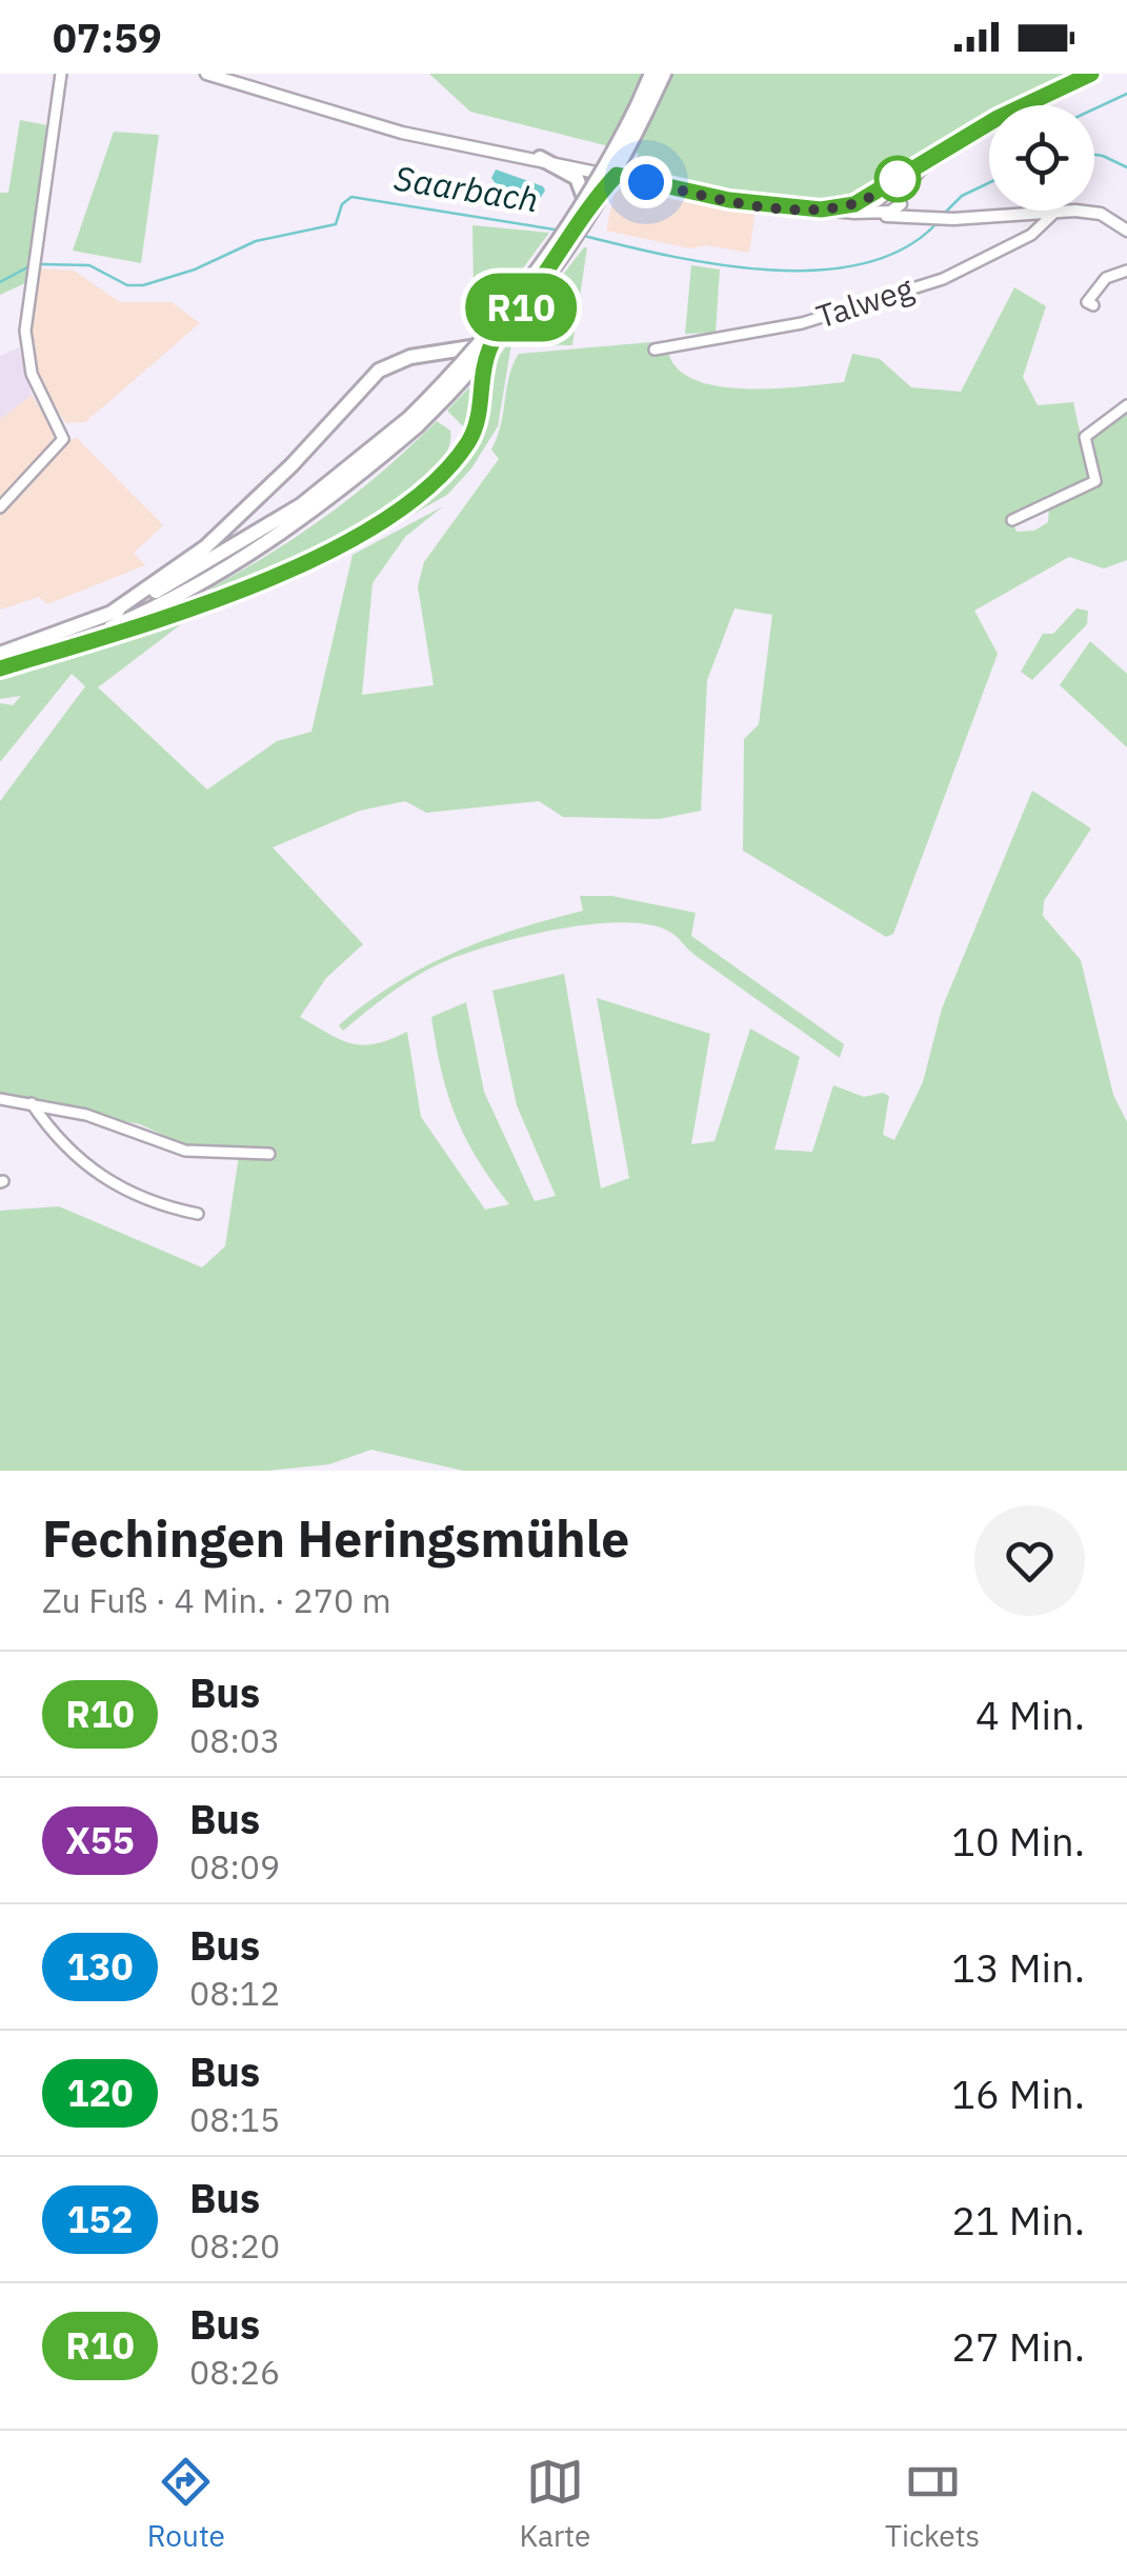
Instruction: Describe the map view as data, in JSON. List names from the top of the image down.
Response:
{
  "streets": {
    "street": ["Talweg"]
  },
  "water": ["Saarbach"],
  "lines": ["bus line R10"],
  "page": {
    "status": "07:59",
    "on_map": "R10",
    "heading": ["Fechingen Heringsmühle", "Zu Fuß · 4 Min. · 270 m"],
    "list": [
      {
        "mark": "R10",
        "name": "Bus",
        "note": "08:03",
        "value": "4 Min."
      },
      {
        "mark": "X55",
        "name": "Bus",
        "note": "08:09",
        "value": "10 Min."
      },
      {
        "mark": "130",
        "name": "Bus",
        "note": "08:12",
        "value": "13 Min."
      },
      {
        "mark": "120",
        "name": "Bus",
        "note": "08:15",
        "value": "16 Min."
      },
      {
        "mark": "152",
        "name": "Bus",
        "note": "08:20",
        "value": "21 Min."
      },
      {
        "mark": "R10",
        "name": "Bus",
        "note": "08:26",
        "value": "27 Min."
      }
    ],
    "tabs": ["Route", "Karte", "Tickets"]
  }
}
